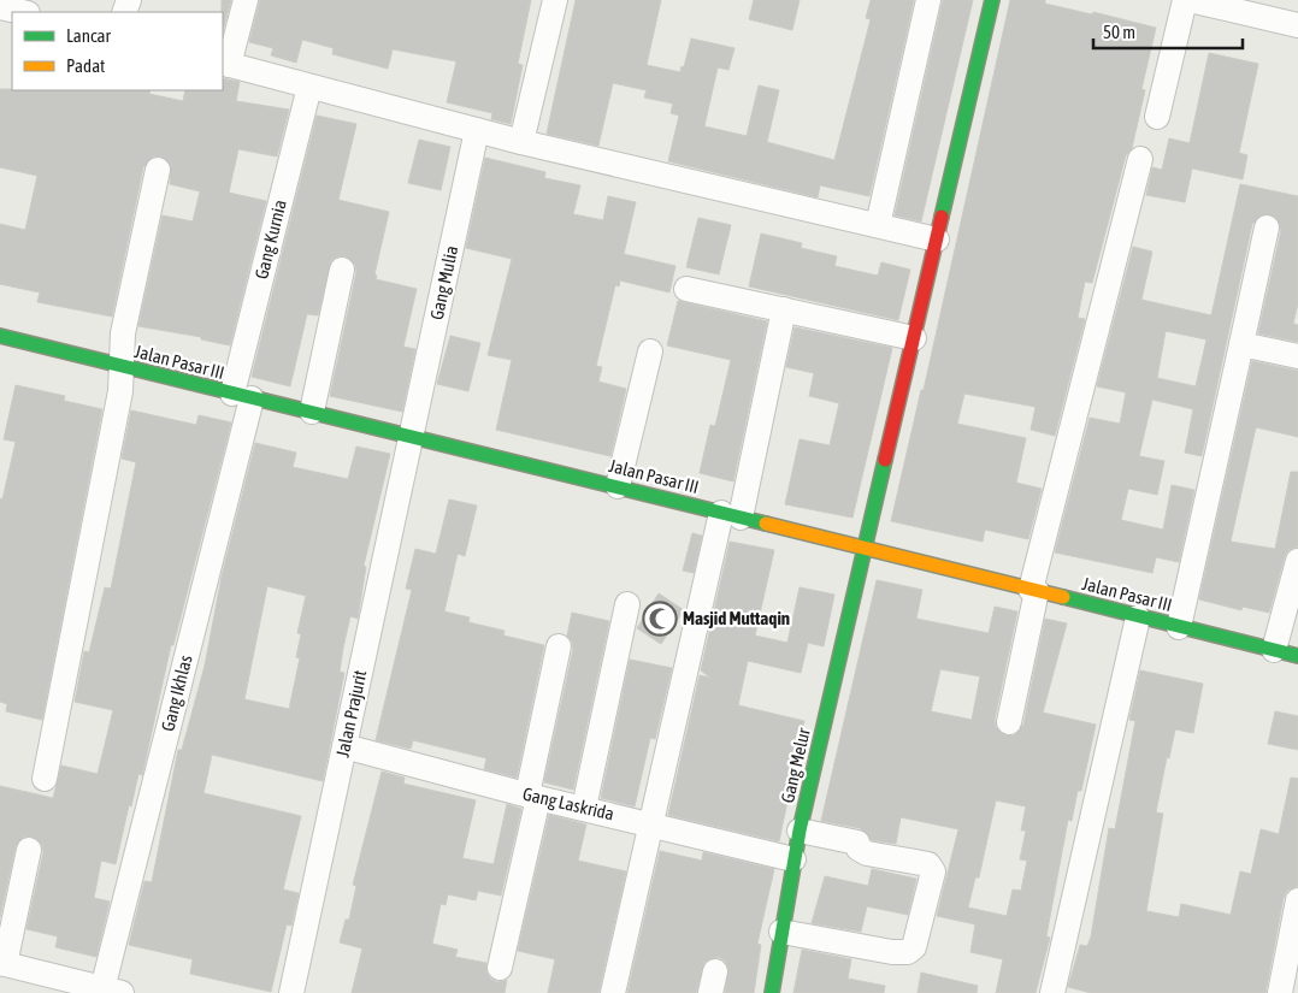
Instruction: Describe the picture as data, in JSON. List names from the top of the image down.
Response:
{
  "streets": {
    "street": [
      "Gang Kurnia",
      "Gang Mulia",
      "Jalan Pasar III",
      "Gang Ikhlas",
      "Jalan Prajurit",
      "Gang Melur",
      "Gang Laskrida"
    ]
  },
  "crossings": [
    ["Gang Kurnia", "Jalan Pasar III"],
    ["Gang Kurnia", "Gang Ikhlas"],
    ["Gang Mulia", "Jalan Pasar III"],
    ["Gang Mulia", "Jalan Prajurit"],
    ["Jalan Pasar III", "Gang Ikhlas"],
    ["Jalan Pasar III", "Jalan Prajurit"],
    ["Jalan Pasar III", "Gang Melur"],
    ["Jalan Prajurit", "Gang Laskrida"],
    ["Gang Melur", "Gang Laskrida"]
  ],
  "places": {
    "mosque": ["Masjid Muttaqin"]
  },
  "legend": ["Lancar", "Padat"],
  "scale_bar": "50 m"
}
